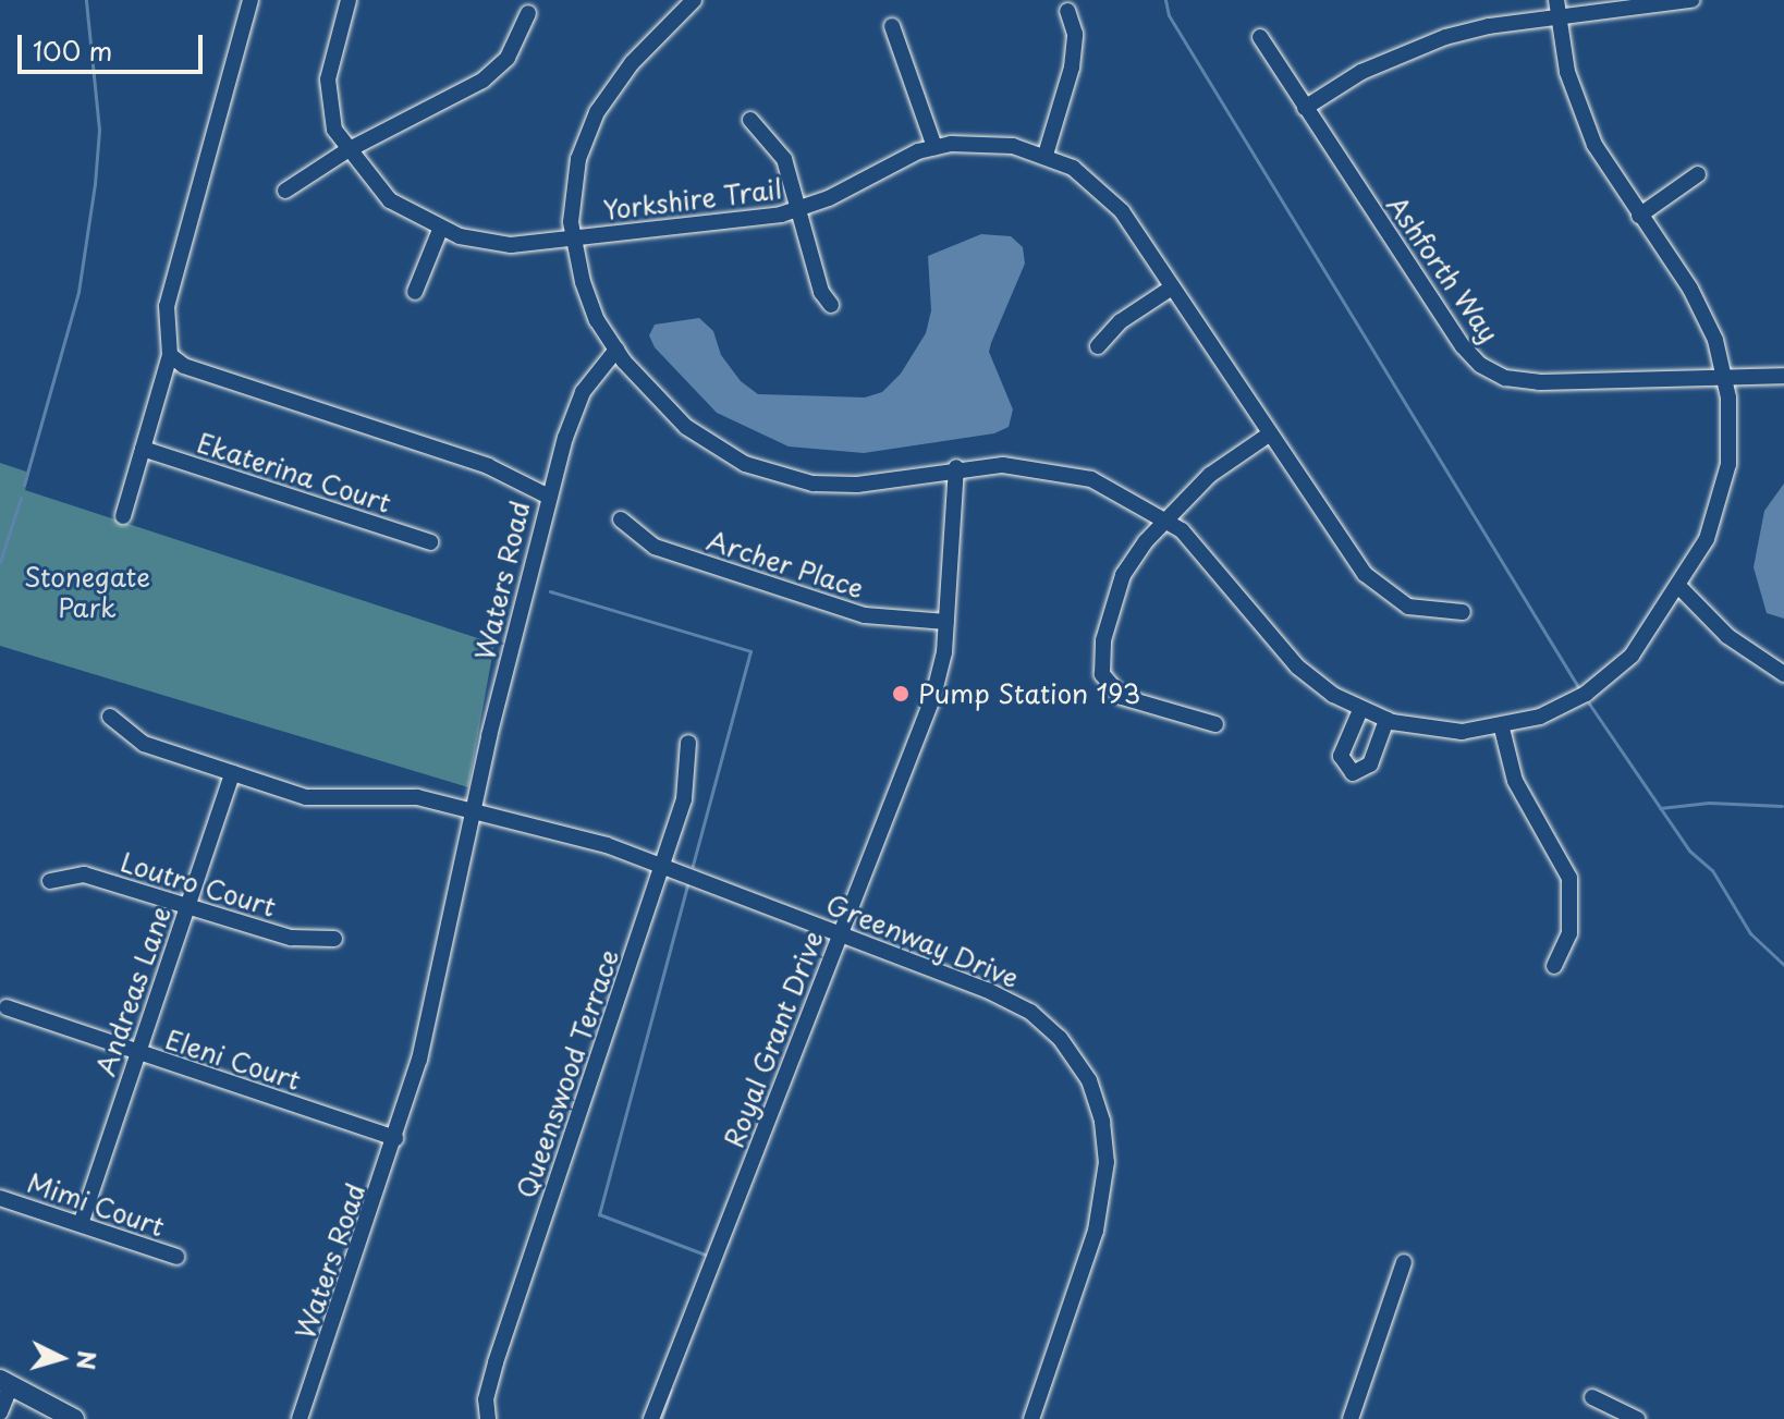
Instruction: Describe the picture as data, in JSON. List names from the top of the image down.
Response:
{
  "streets": {
    "street": [
      "Yorkshire Trail",
      "Ashforth Way",
      "Ekaterina Court",
      "Archer Place",
      "Waters Road",
      "Loutro Court",
      "Greenway Drive",
      "Andreas Lane",
      "Royal Grant Drive",
      "Eleni Court",
      "Queenswood Terrace",
      "Mimi Court"
    ]
  },
  "crossings": [
    ["Archer Place", "Royal Grant Drive"],
    ["Waters Road", "Greenway Drive"],
    ["Waters Road", "Eleni Court"],
    ["Loutro Court", "Andreas Lane"],
    ["Greenway Drive", "Andreas Lane"],
    ["Greenway Drive", "Royal Grant Drive"],
    ["Greenway Drive", "Queenswood Terrace"],
    ["Andreas Lane", "Eleni Court"],
    ["Andreas Lane", "Mimi Court"]
  ],
  "parks": ["Stonegate Park"],
  "places": ["Pump Station 193"],
  "scale_bar": "100 m",
  "north": "right"
}
